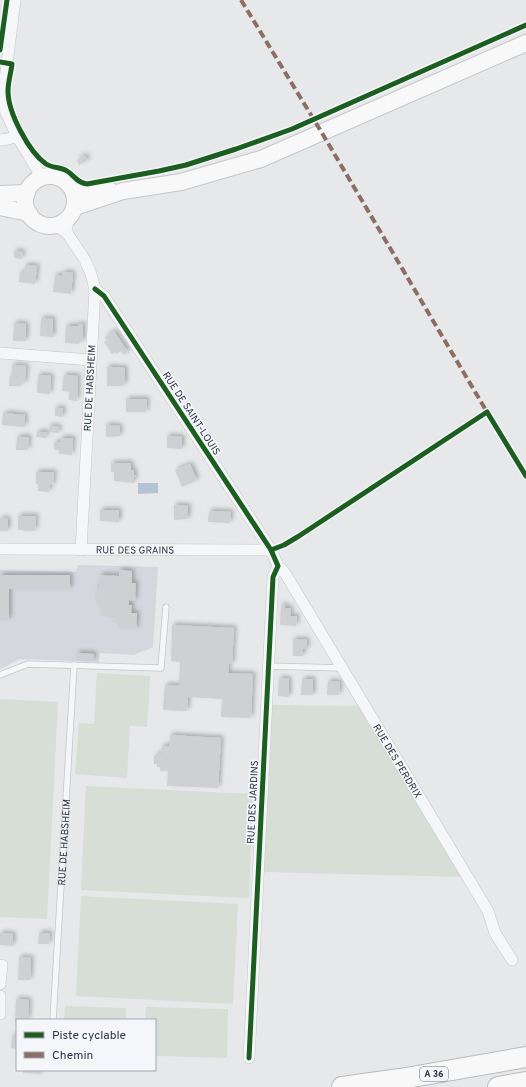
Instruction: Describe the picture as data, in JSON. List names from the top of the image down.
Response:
{
  "streets": {
    "highway": ["A 36"],
    "street": [
      "RUE DE HABSHEIM",
      "RUE DE SAINT-LOUIS",
      "RUE DES GRAINS",
      "RUE DES PERDRIX",
      "RUE DES JARDINS"
    ]
  },
  "crossings": [
    ["RUE DE HABSHEIM", "RUE DE SAINT-LOUIS"],
    ["RUE DE HABSHEIM", "RUE DES GRAINS"],
    ["RUE DE SAINT-LOUIS", "RUE DES GRAINS"],
    ["RUE DES PERDRIX", "RUE DES JARDINS"]
  ],
  "legend": ["Piste cyclable", "Chemin"]
}
